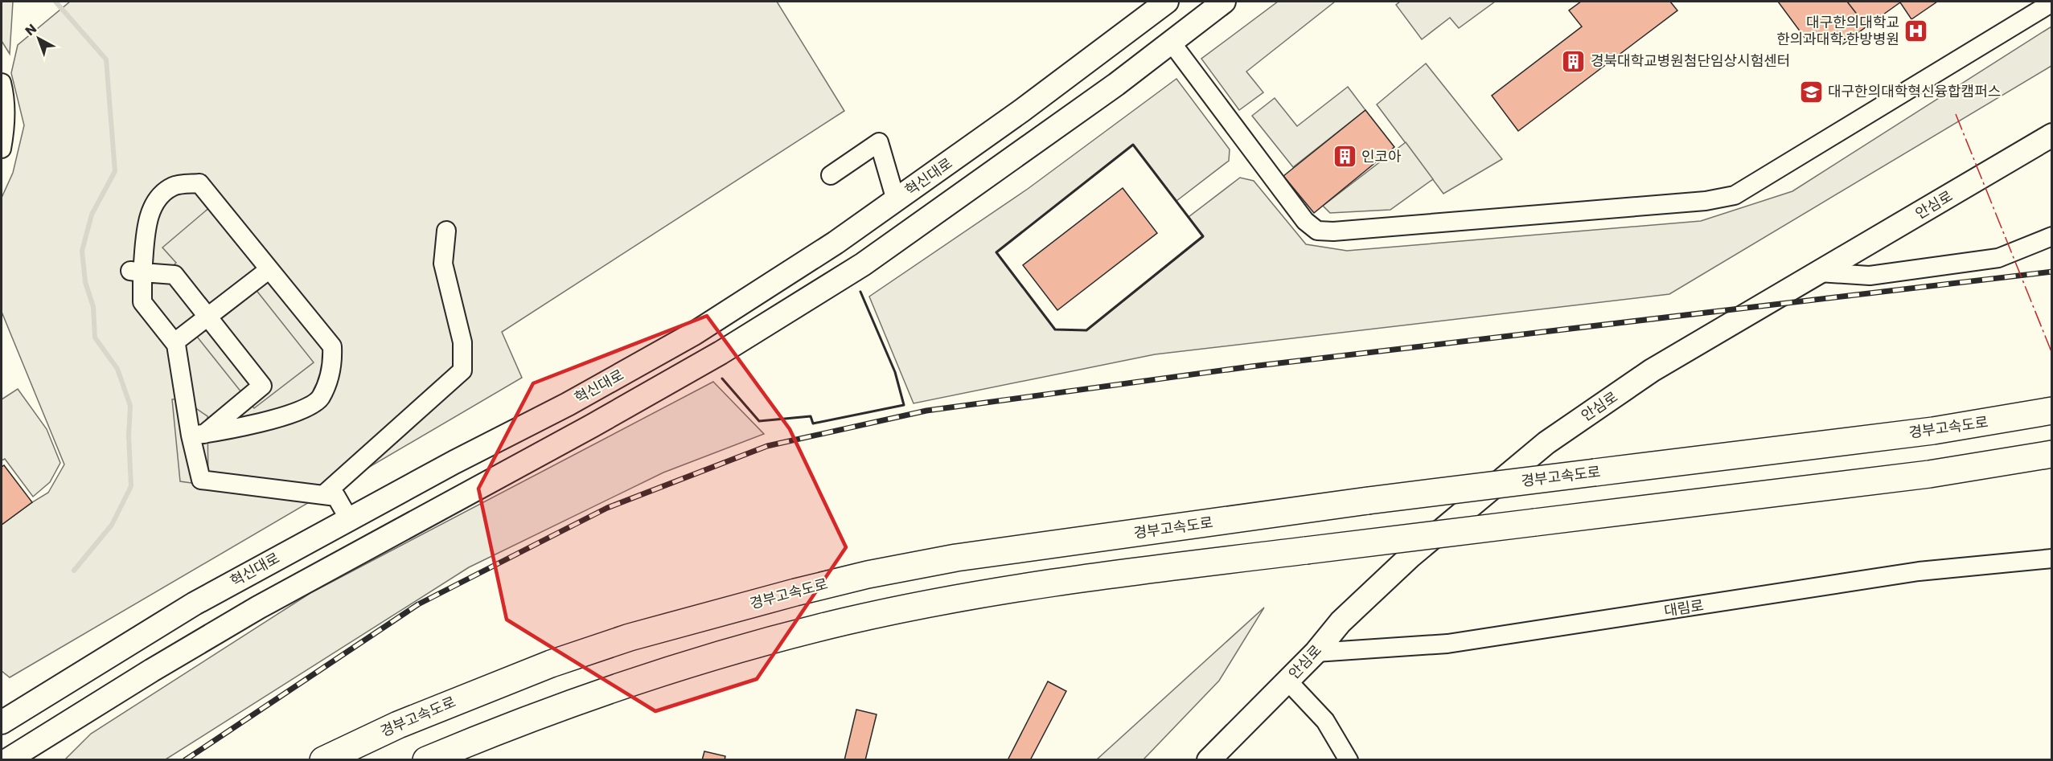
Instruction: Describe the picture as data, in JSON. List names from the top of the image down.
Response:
{
  "streets": {
    "highway": ["경부고속도로"],
    "main road": ["혁신대로", "안심로"],
    "street": ["대림로"]
  },
  "crossings": [
    ["안심로", "대림로"]
  ],
  "places": {
    "hospital": ["대구한의대학교 한의과대학·한방병원"],
    "building": ["경북대학교병원첨단임상시험센터", "인코아"],
    "school or university": ["대구한의대학혁신융합캠퍼스"]
  },
  "north": "top left"
}
